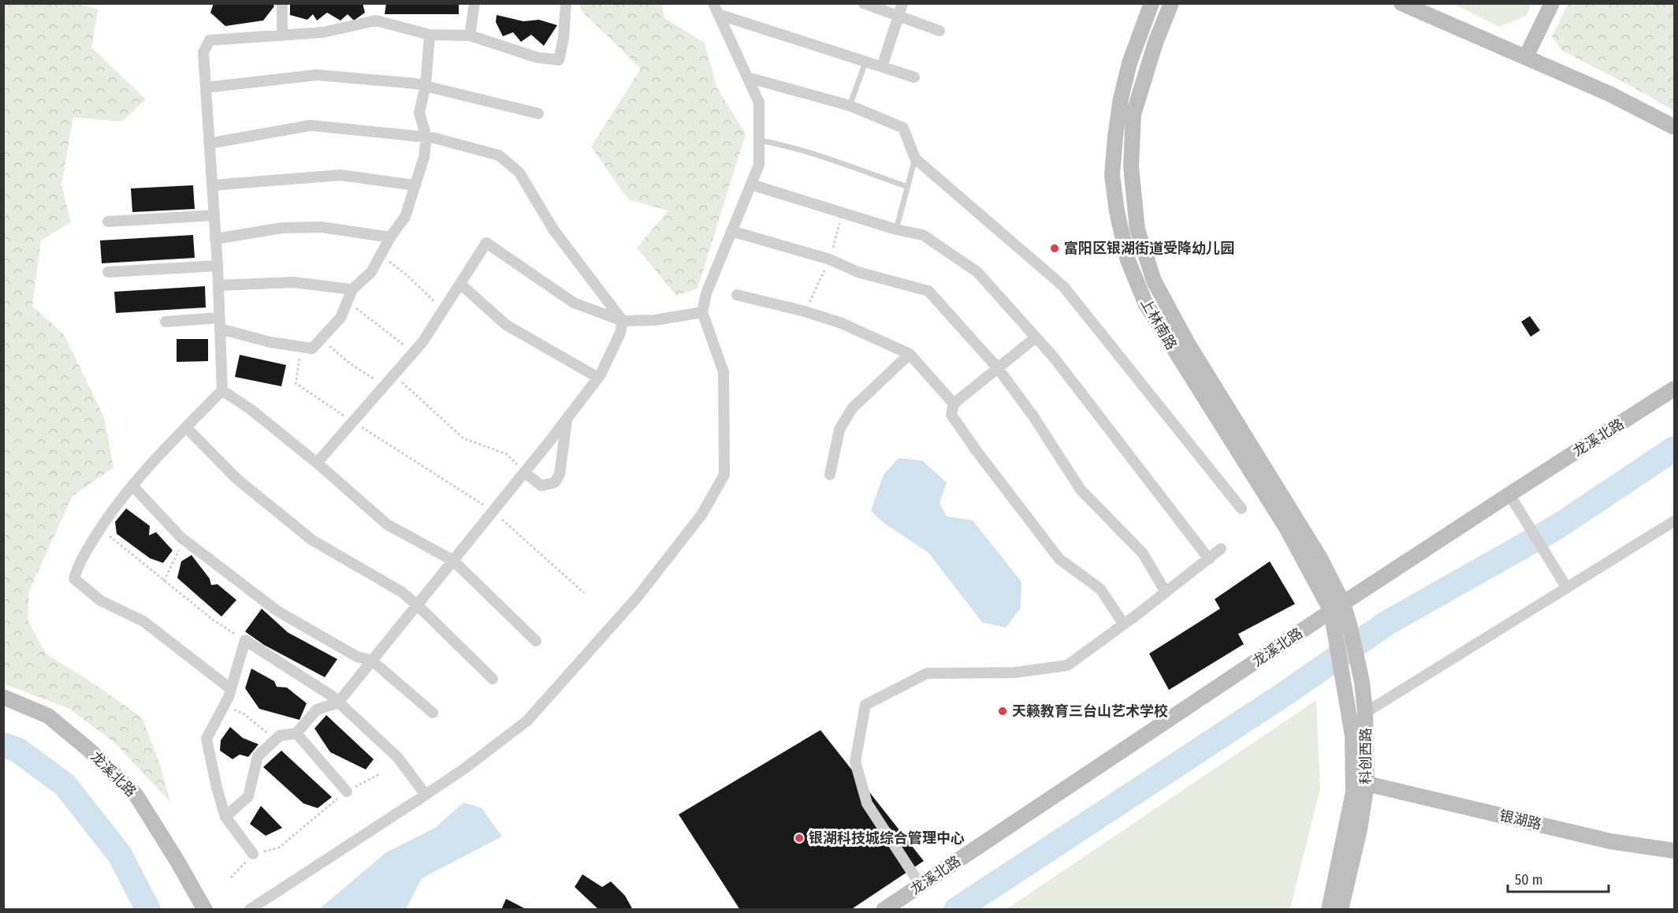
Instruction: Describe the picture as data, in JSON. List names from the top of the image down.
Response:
{
  "streets": {
    "street": [
      "上林南路",
      "龙溪北路",
      "科创西路",
      "银湖路"
    ]
  },
  "crossings": [
    ["上林南路", "龙溪北路"],
    ["上林南路", "科创西路"],
    ["龙溪北路", "科创西路"],
    ["科创西路", "银湖路"]
  ],
  "places": ["富阳区银湖街道受降幼儿园", "天籁教育三台山艺术学校", "银湖科技城综合管理中心"],
  "scale_bar": "50 m"
}
